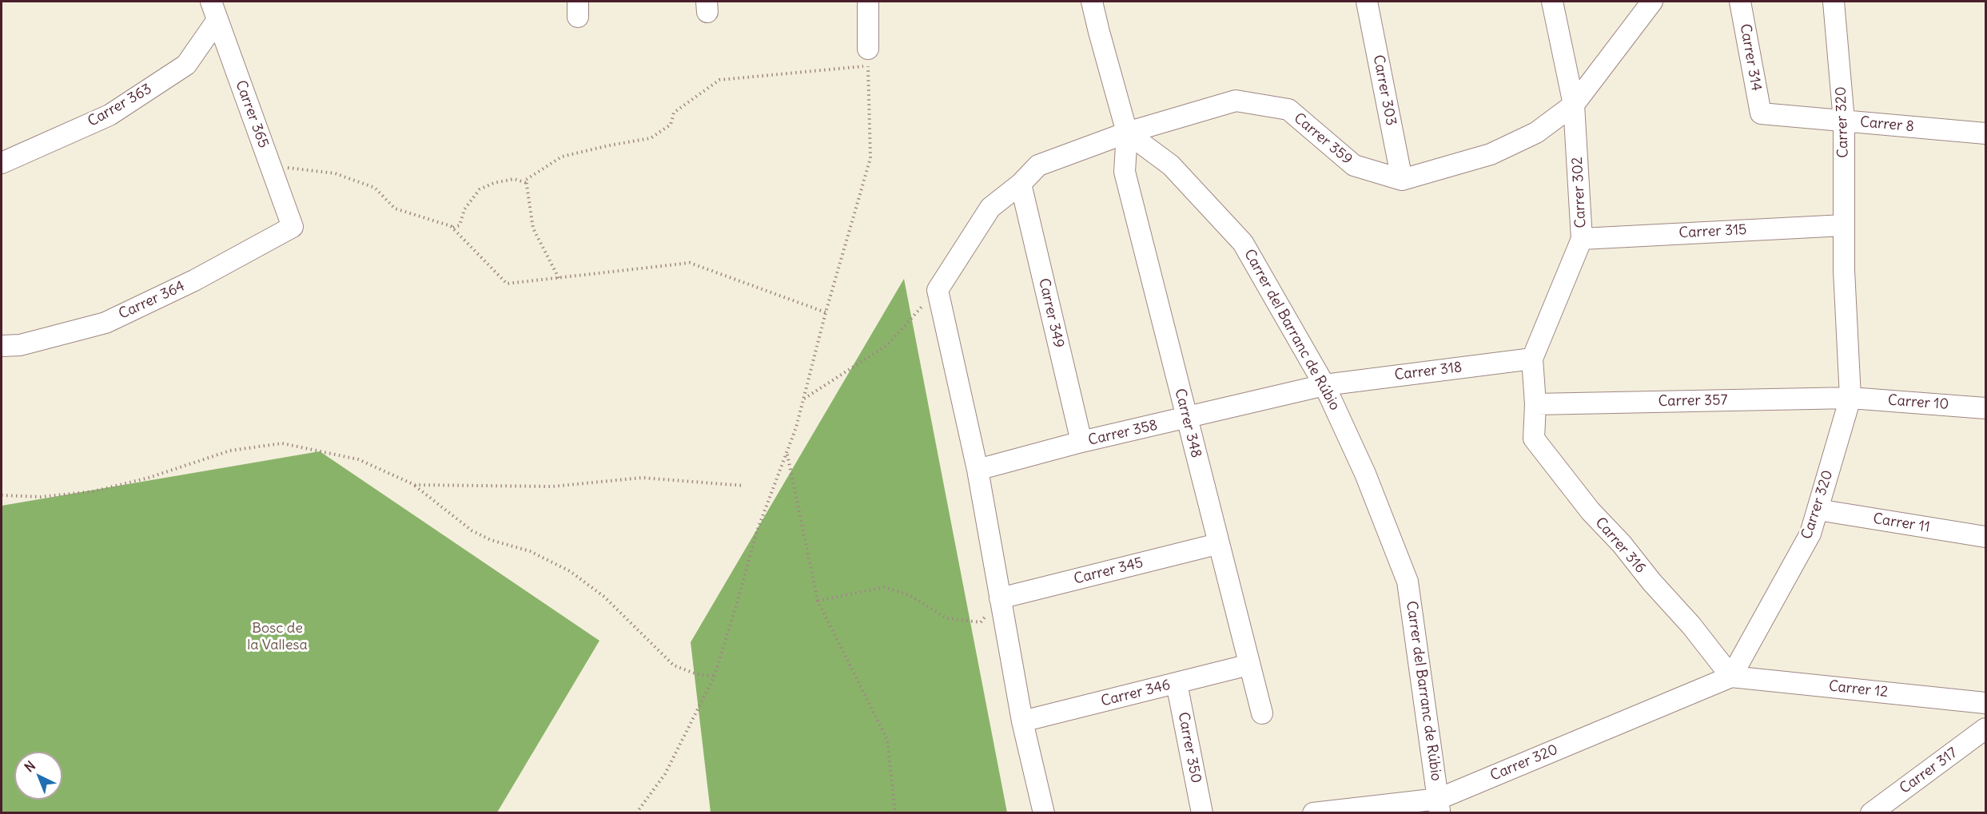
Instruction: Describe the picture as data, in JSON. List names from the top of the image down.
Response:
{
  "streets": {
    "street": [
      "Carrer 314",
      "Carrer 303",
      "Carrer 363",
      "Carrer 365",
      "Carrer 320",
      "Carrer 8",
      "Carrer 359",
      "Carrer 302",
      "Carrer 315",
      "Carrer 364",
      "Carrer 349",
      "Carrer del Barranc de Rúbio",
      "Carrer 318",
      "Carrer 357",
      "Carrer 10",
      "Carrer 348",
      "Carrer 358",
      "Carrer 11",
      "Carrer 316",
      "Carrer 345",
      "Carrer 12",
      "Carrer 346",
      "Carrer 350",
      "Carrer 317"
    ]
  },
  "crossings": [
    ["Carrer 314", "Carrer 8"],
    ["Carrer 303", "Carrer 359"],
    ["Carrer 363", "Carrer 365"],
    ["Carrer 365", "Carrer 364"],
    ["Carrer 320", "Carrer 8"],
    ["Carrer 320", "Carrer 315"],
    ["Carrer 320", "Carrer del Barranc de Rúbio"],
    ["Carrer 320", "Carrer 357"],
    ["Carrer 320", "Carrer 10"],
    ["Carrer 320", "Carrer 11"],
    ["Carrer 320", "Carrer 316"],
    ["Carrer 320", "Carrer 12"],
    ["Carrer 359", "Carrer 349"],
    ["Carrer 359", "Carrer del Barranc de Rúbio"],
    ["Carrer 359", "Carrer 348"],
    ["Carrer 302", "Carrer 315"],
    ["Carrer 302", "Carrer 318"],
    ["Carrer 302", "Carrer 357"],
    ["Carrer 302", "Carrer 316"],
    ["Carrer 349", "Carrer 358"],
    ["Carrer del Barranc de Rúbio", "Carrer 318"],
    ["Carrer del Barranc de Rúbio", "Carrer 348"],
    ["Carrer del Barranc de Rúbio", "Carrer 358"],
    ["Carrer 318", "Carrer 358"],
    ["Carrer 357", "Carrer 10"],
    ["Carrer 357", "Carrer 316"],
    ["Carrer 348", "Carrer 358"],
    ["Carrer 348", "Carrer 345"],
    ["Carrer 348", "Carrer 346"],
    ["Carrer 316", "Carrer 12"],
    ["Carrer 346", "Carrer 350"]
  ],
  "parks": ["Bosc de la Vallesa"],
  "north": "top left"
}
